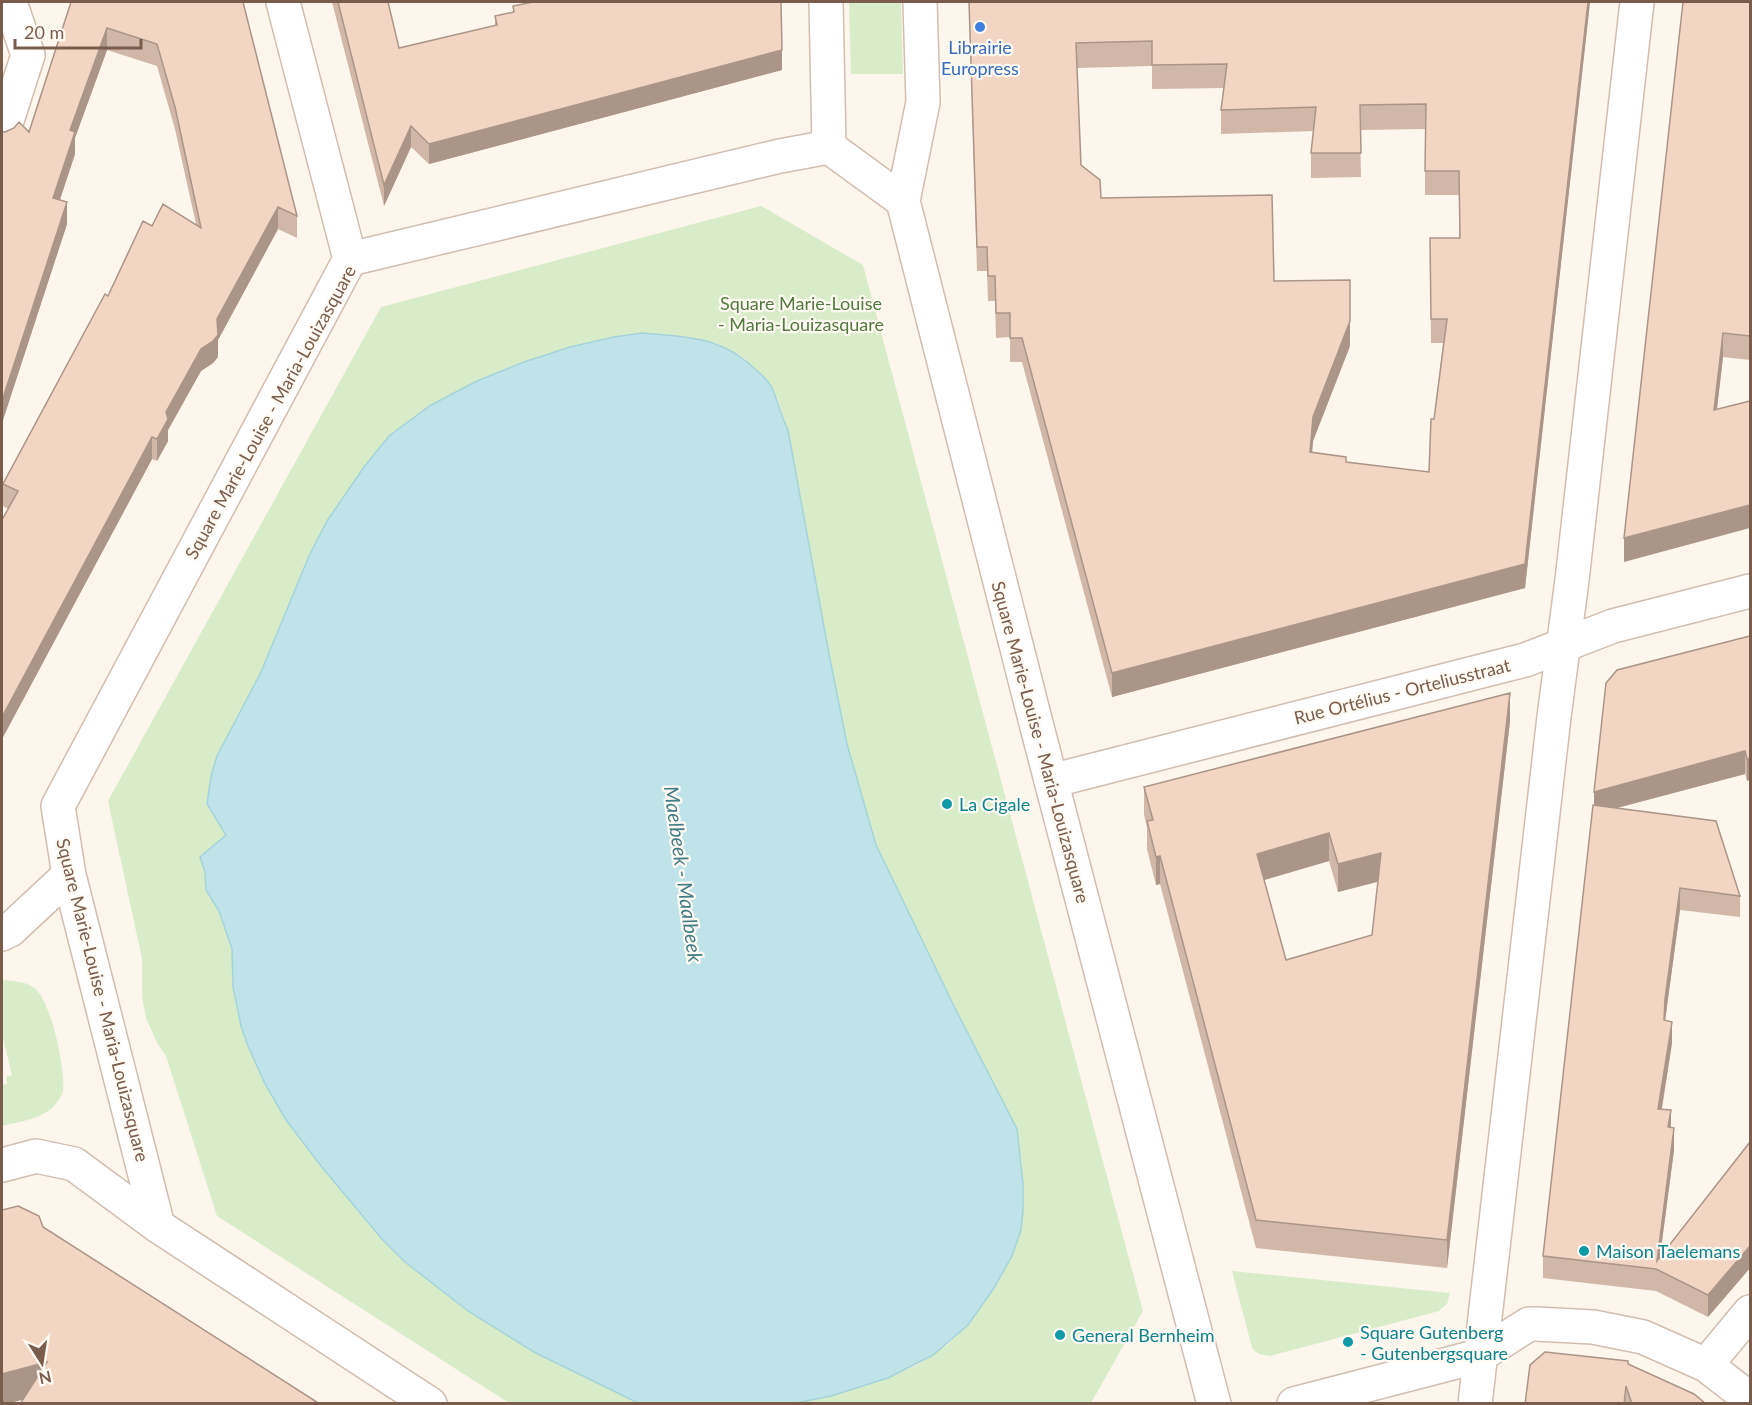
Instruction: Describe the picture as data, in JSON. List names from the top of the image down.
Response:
{
  "streets": {
    "street": ["Square Marie-Louise - Maria-Louizasquare", "Rue Ortélius - Orteliusstraat"]
  },
  "crossings": [
    ["Square Marie-Louise - Maria-Louizasquare", "Rue Ortélius - Orteliusstraat"]
  ],
  "water": ["Maelbeek - Maalbeek"],
  "parks": ["Square Marie-Louise - Maria-Louizasquare"],
  "places": [
    "Librairie Europress",
    "La Cigale",
    "Maison Taelemans",
    "General Bernheim",
    "Square Gutenberg - Gutenbergsquare"
  ],
  "scale_bar": "20 m",
  "north": "bottom"
}
